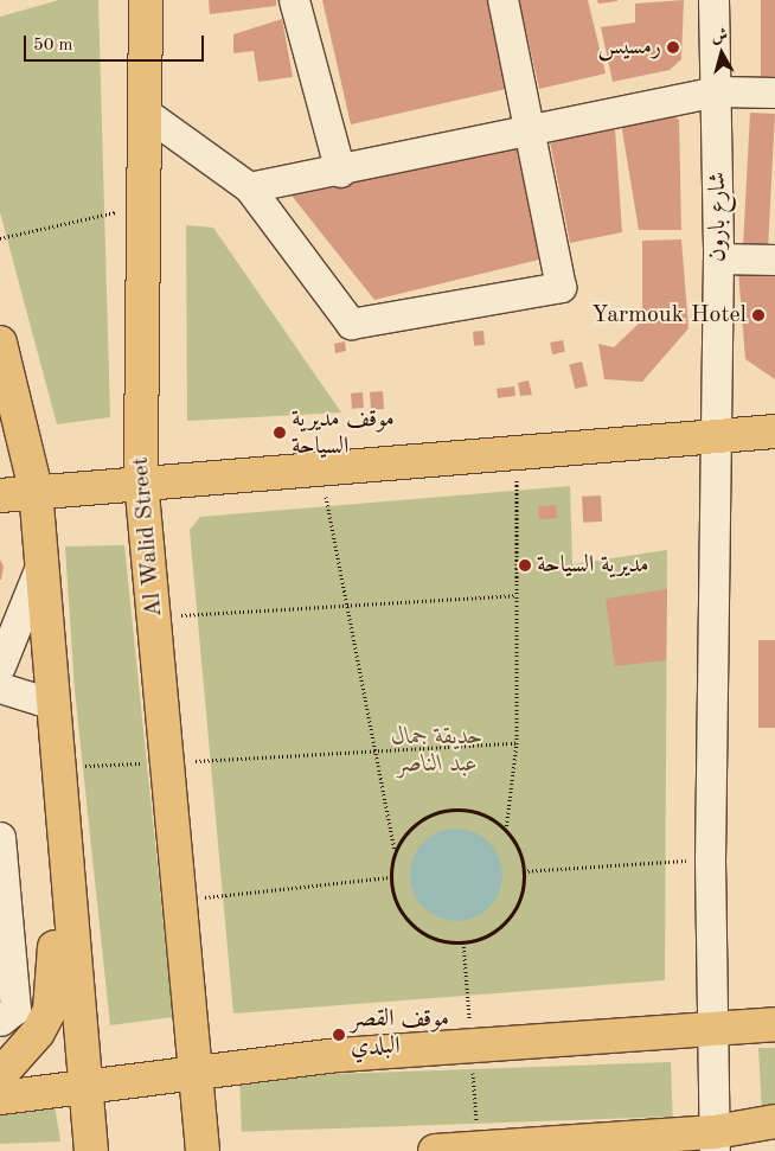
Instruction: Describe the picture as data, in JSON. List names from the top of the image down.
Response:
{
  "streets": {
    "main road": ["Al Walid Street"],
    "street": ["شارع بارون"]
  },
  "parks": ["حديقة جمال عبد الناصر"],
  "places": [
    "رمسيس",
    "Yarmouk Hotel",
    "موقف مديرية السياحة",
    "مديرية السياحة",
    "موقف القصر البلدي"
  ],
  "scale_bar": "50 m",
  "north": "top"
}
